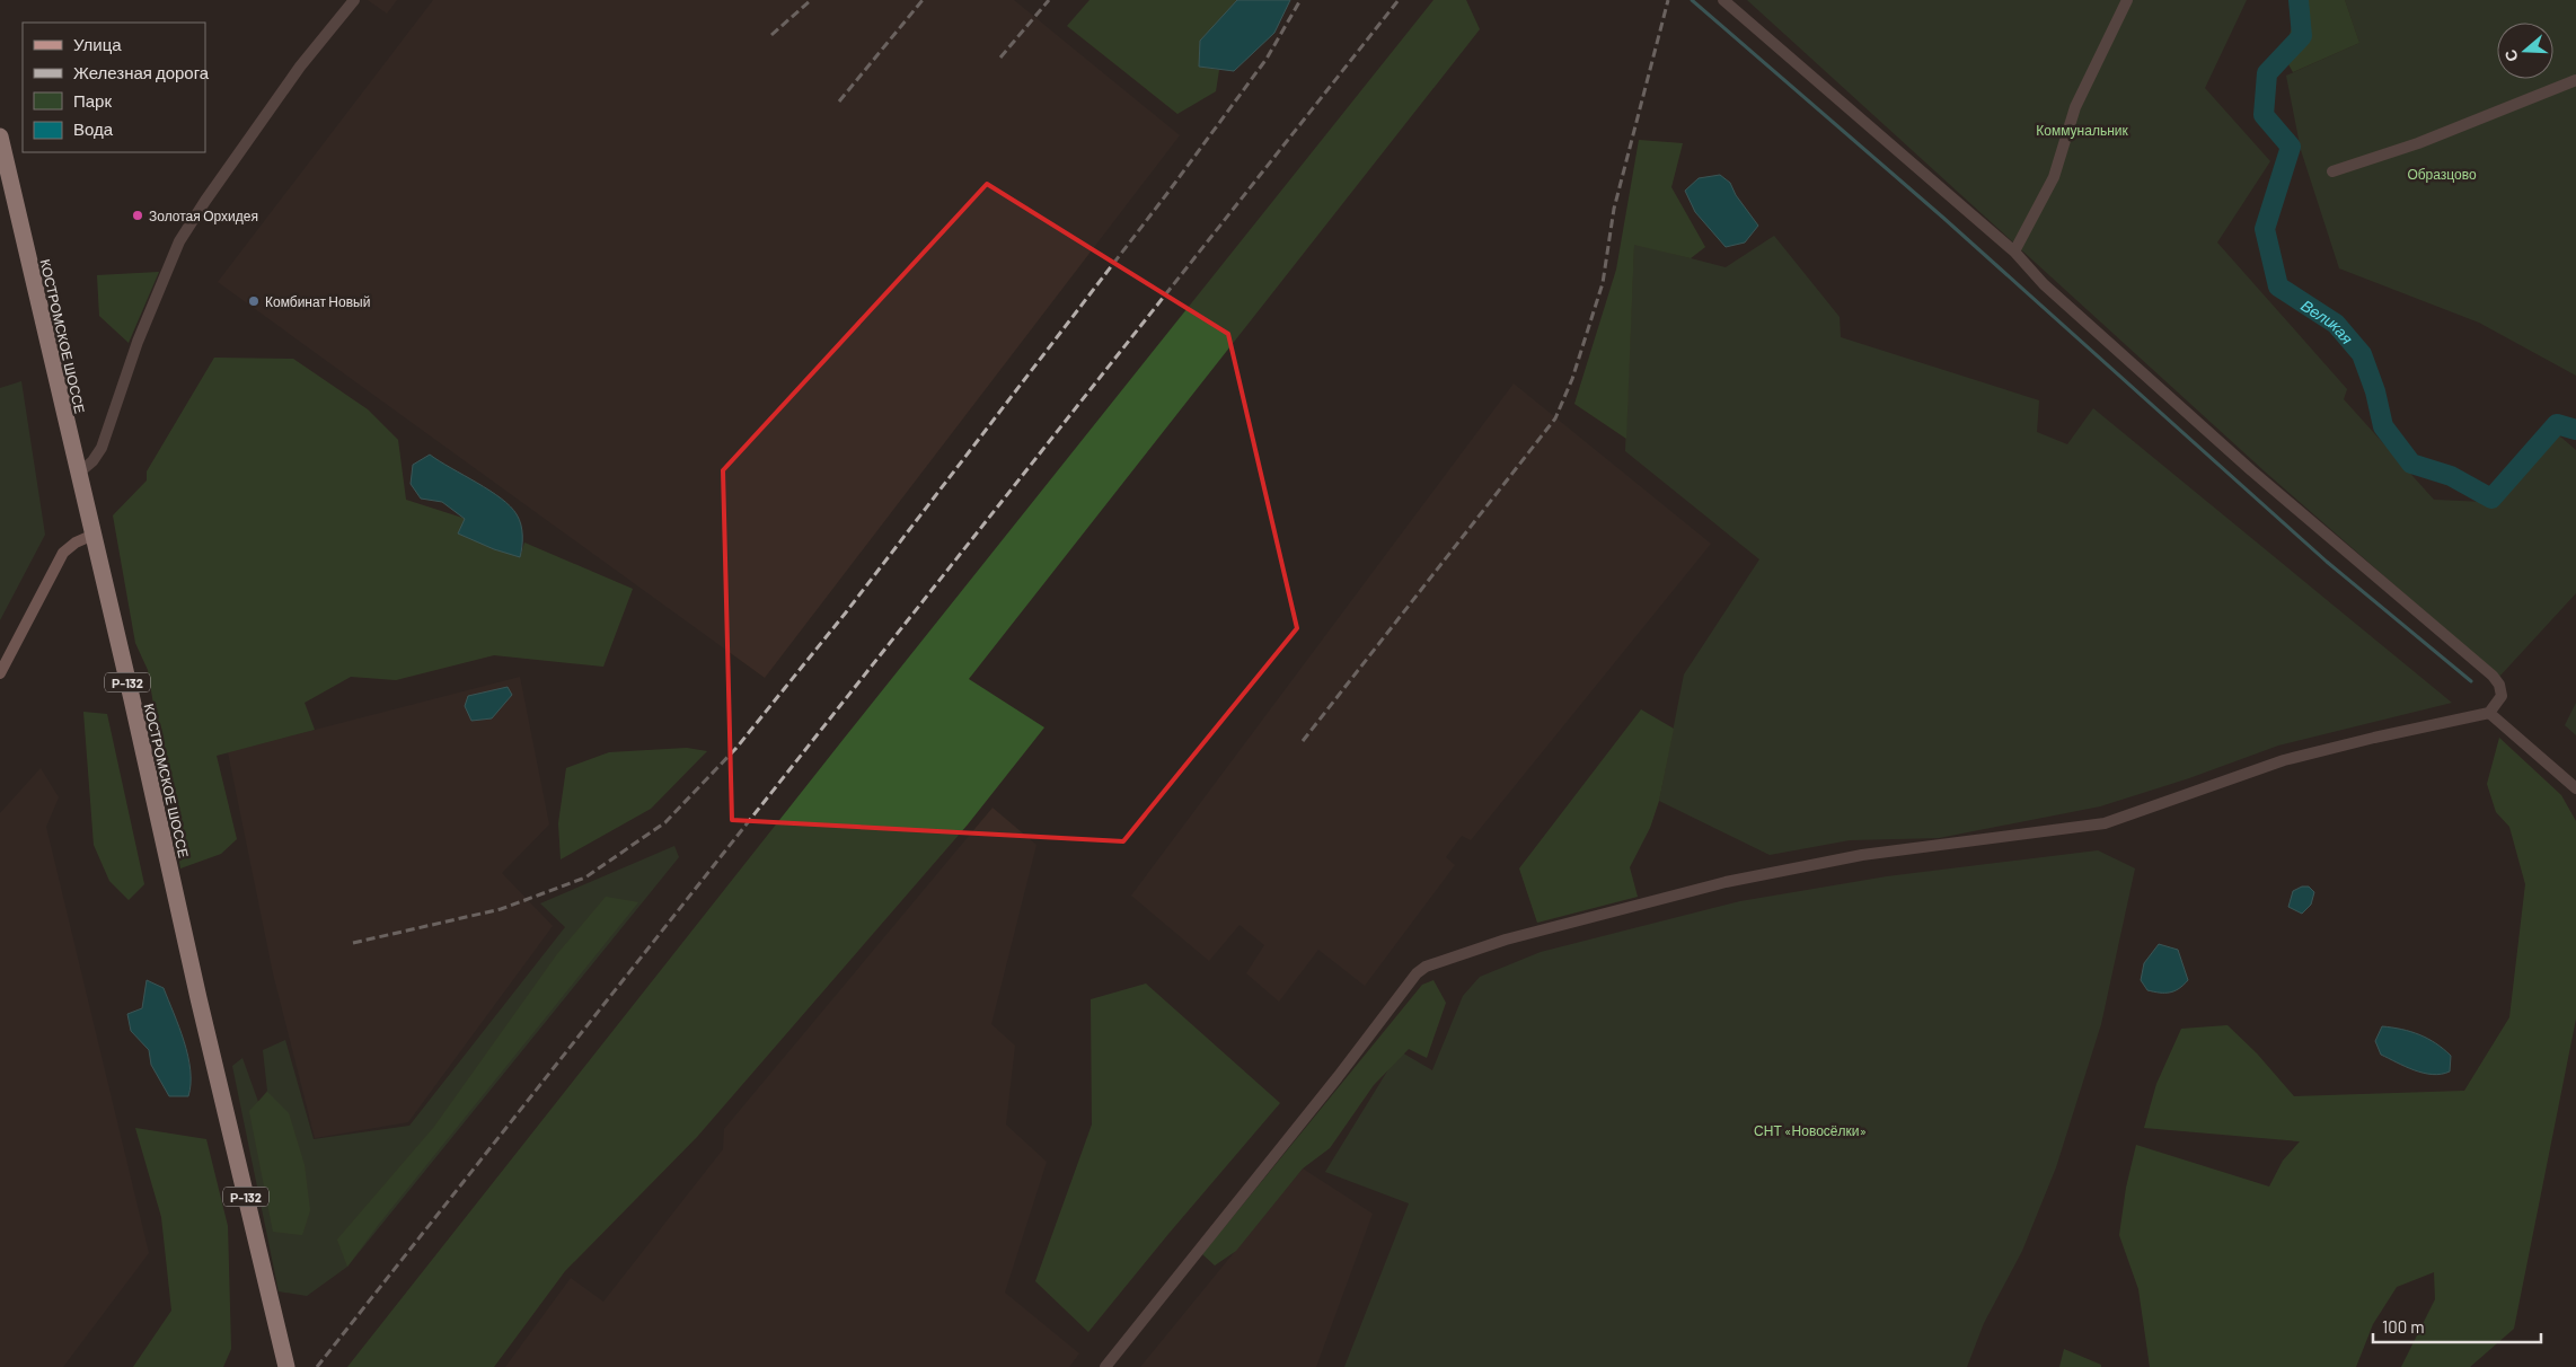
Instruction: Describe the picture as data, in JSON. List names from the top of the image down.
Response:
{
  "streets": {
    "highway": ["КОСТРОМСКОЕ ШОССЕ", "Р-132"]
  },
  "water": ["Великая"],
  "parks": ["Коммунальник", "Образцово", "СНТ «Новосёлки»"],
  "places": ["Золотая Орхидея", "Комбинат Новый"],
  "legend": [
    "Улица",
    "Железная дорога",
    "Парк",
    "Вода"
  ],
  "scale_bar": "100 m",
  "north": "left"
}
